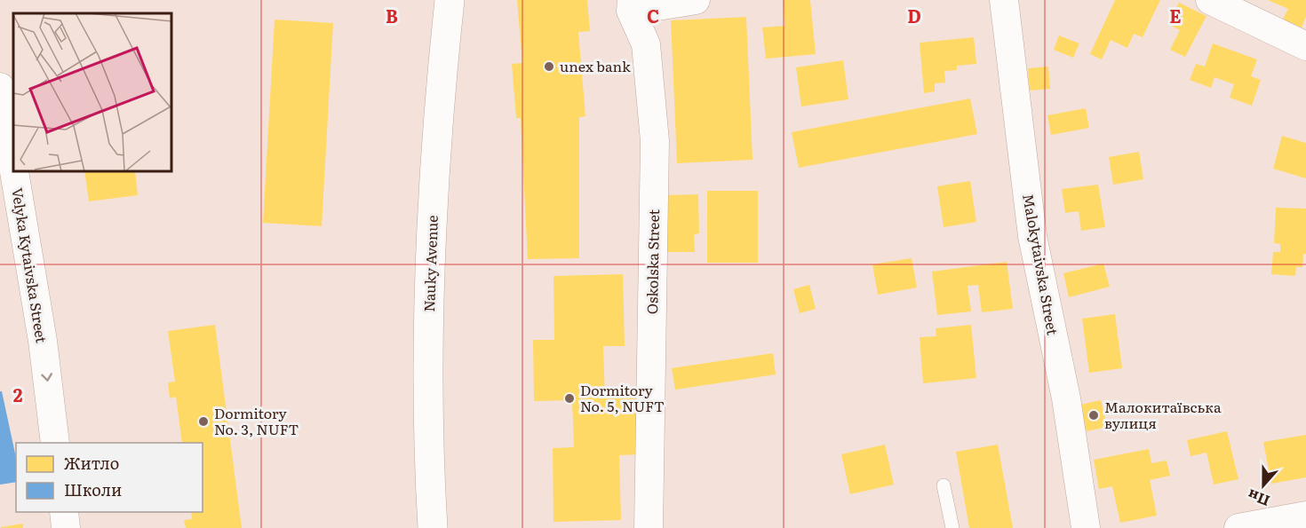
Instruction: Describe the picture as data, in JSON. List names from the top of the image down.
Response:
{
  "streets": {
    "main road": ["Nauky Avenue"],
    "street": ["Oskolska Street", "Malokytaivska Street", "Velyka Kytaivska Street"]
  },
  "one_way": ["Velyka Kytaivska Street"],
  "places": [
    "unex bank",
    "Dormitory No. 5, NUFT",
    "Малокитаївська вулиця",
    "Dormitory No. 3, NUFT"
  ],
  "legend": ["Житло", "Школи"],
  "north": "bottom",
  "grid": {
    "columns": [
      "B",
      "C",
      "D",
      "E"
    ],
    "rows": ["2"]
  }
}
